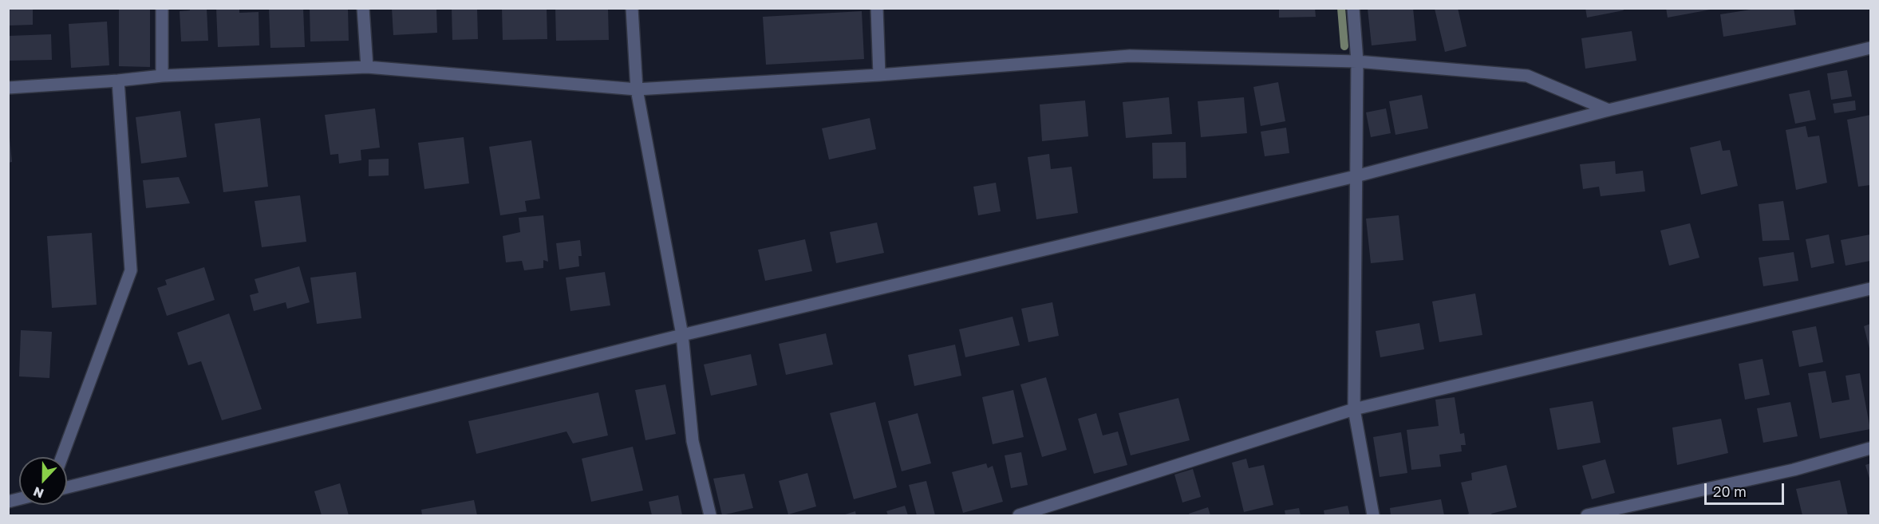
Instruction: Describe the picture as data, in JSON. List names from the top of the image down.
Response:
{
  "scale_bar": "20 m",
  "north": "bottom"
}
